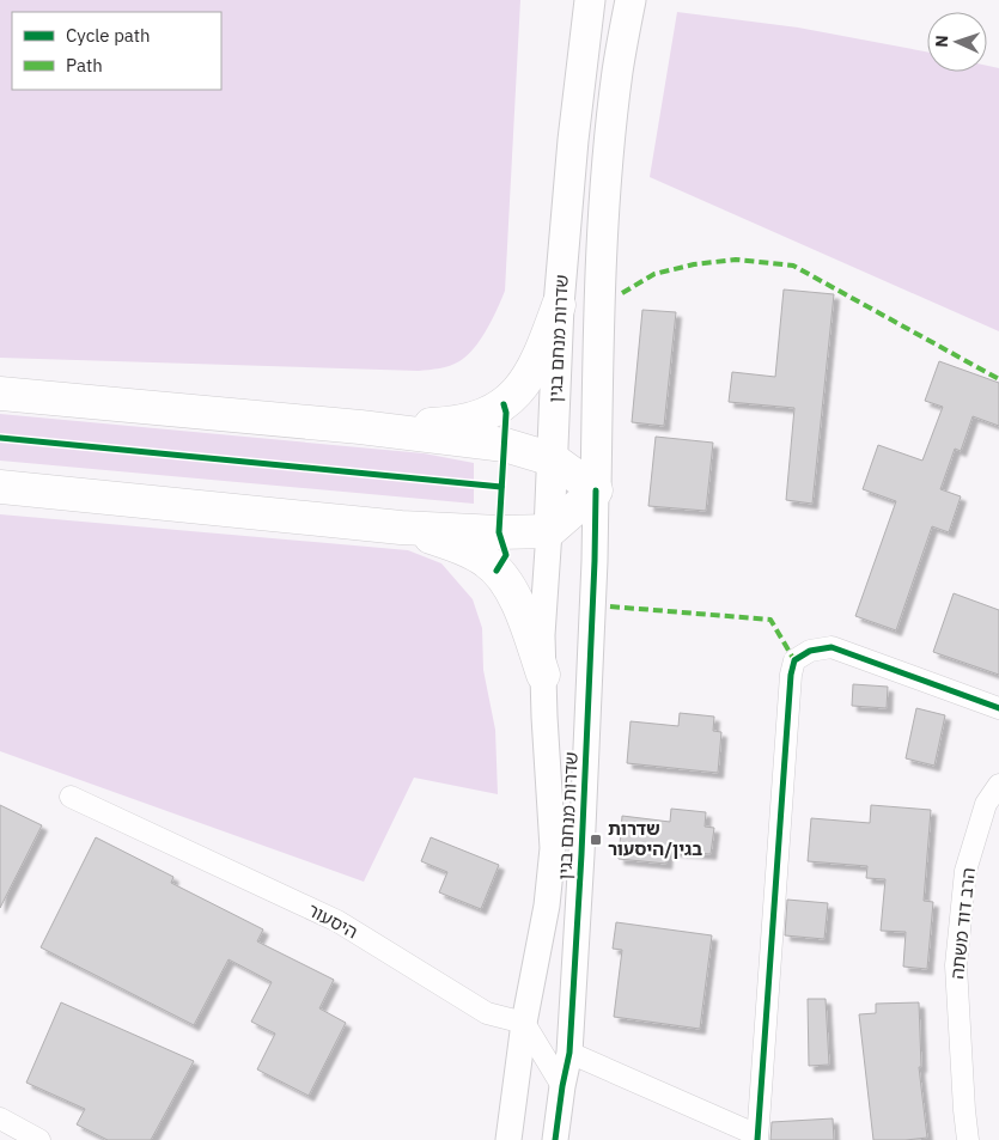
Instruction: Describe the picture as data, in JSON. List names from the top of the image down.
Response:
{
  "streets": {
    "main road": ["שדרות מנחם בגין"],
    "street": ["היסעור", "הרב דוד משתה"]
  },
  "crossings": [
    ["שדרות מנחם בגין", "היסעור"]
  ],
  "places": {
    "transit": ["שדרות בגין/היסעור"]
  },
  "legend": ["Cycle path", "Path"],
  "north": "left"
}
